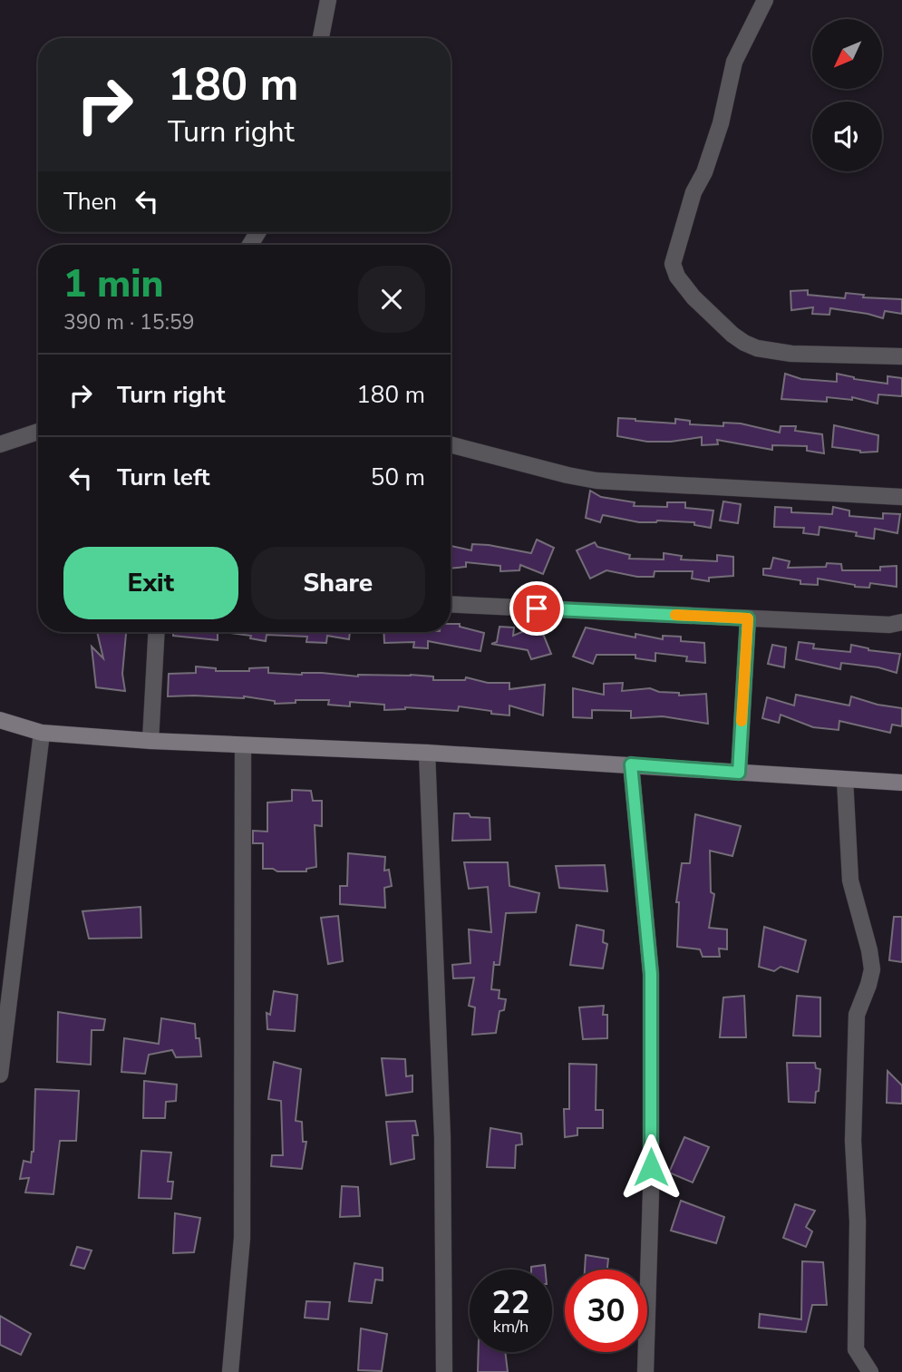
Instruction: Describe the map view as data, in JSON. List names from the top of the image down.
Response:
{
  "north": "bottom left",
  "page": {
    "turn": ["180 m", "Turn right"],
    "then": "Then",
    "heading": ["1 min", "390 m · 15:59"],
    "list": [
      {
        "name": "Turn right",
        "value": "180 m"
      },
      {
        "name": "Turn left",
        "value": "50 m"
      }
    ],
    "buttons": ["Exit", "Share"],
    "speed": "22 km/h",
    "limit": "30"
  }
}
